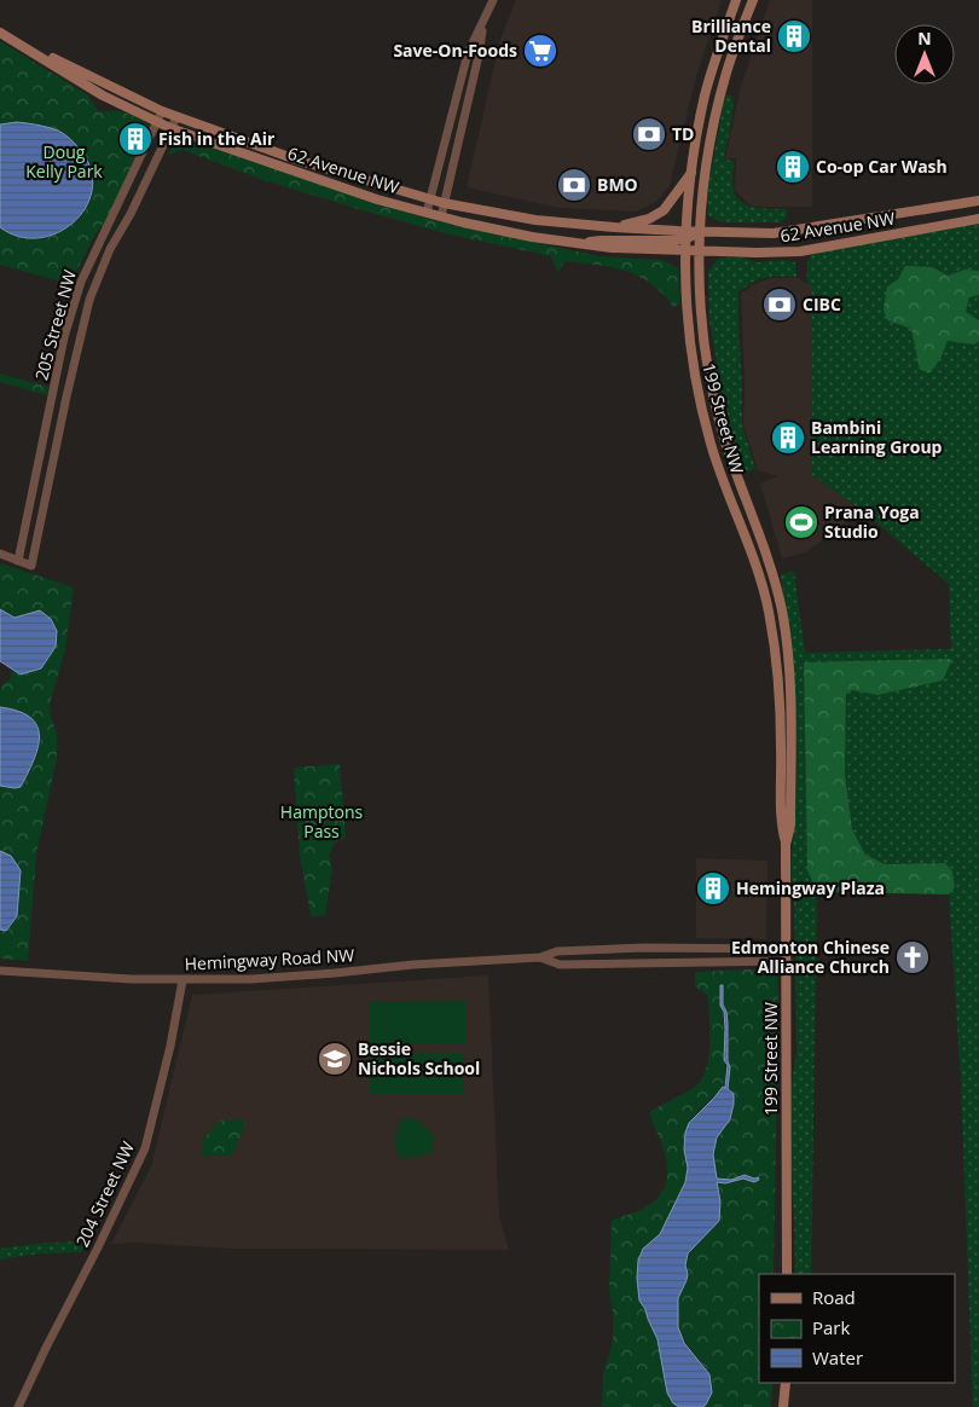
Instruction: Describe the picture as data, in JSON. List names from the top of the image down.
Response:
{
  "streets": {
    "main road": ["62 Avenue NW", "199 Street NW"],
    "street": ["205 Street NW", "Hemingway Road NW", "204 Street NW"]
  },
  "crossings": [
    ["62 Avenue NW", "205 Street NW"],
    ["62 Avenue NW", "199 Street NW"],
    ["199 Street NW", "Hemingway Road NW"],
    ["Hemingway Road NW", "204 Street NW"]
  ],
  "parks": ["Doug Kelly Park", "Hamptons Pass"],
  "places": {
    "building": [
      "Brilliance Dental",
      "Fish in the Air",
      "Co-op Car Wash",
      "Bambini Learning Group",
      "Hemingway Plaza"
    ],
    "supermarket": ["Save-On-Foods"],
    "bank": ["TD", "BMO", "CIBC"],
    "sports": ["Prana Yoga Studio"],
    "church": ["Edmonton Chinese Alliance Church"],
    "school or university": ["Bessie Nichols School"]
  },
  "legend": ["Road", "Park", "Water"],
  "north": "top"
}
